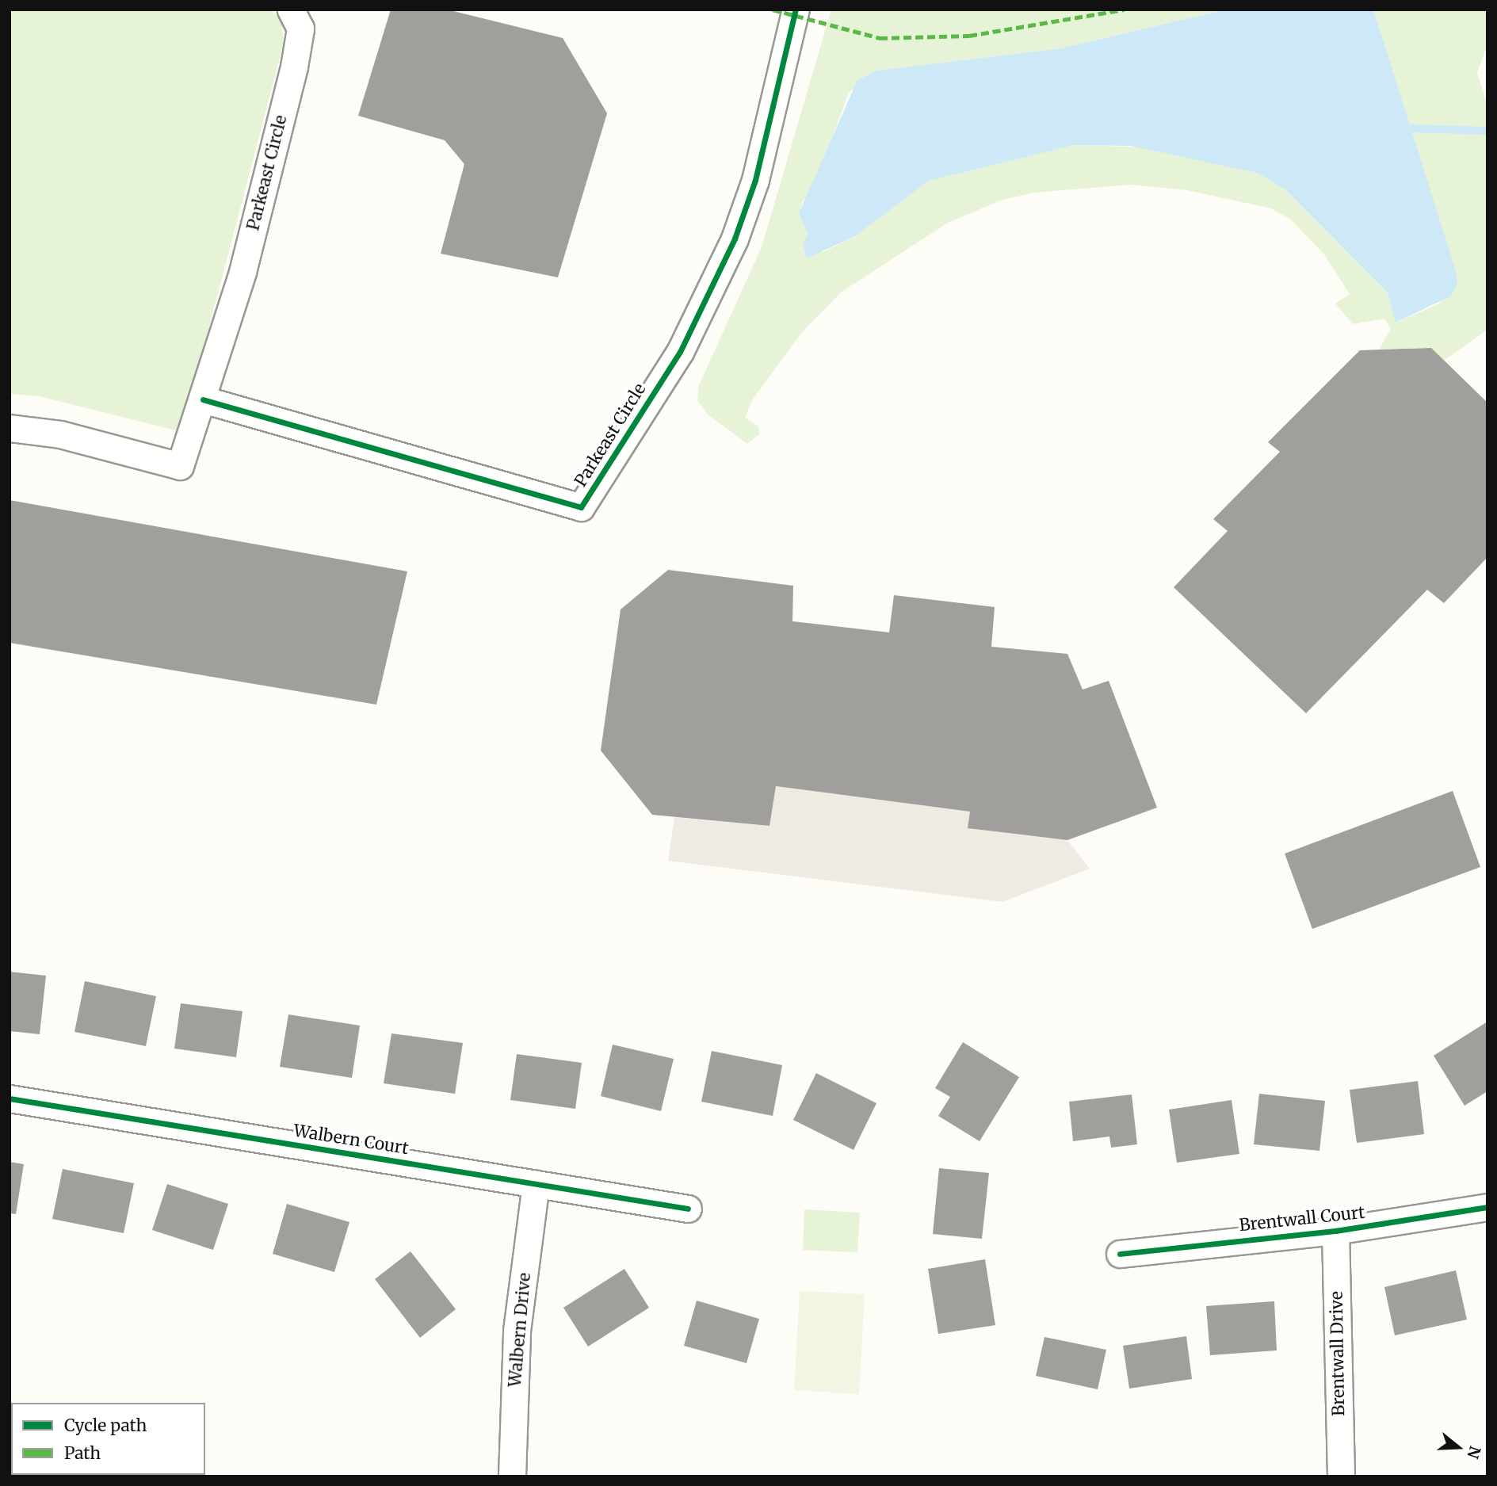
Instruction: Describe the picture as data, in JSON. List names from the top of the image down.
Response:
{
  "streets": {
    "street": [
      "Parkeast Circle",
      "Walbern Court",
      "Brentwall Court",
      "Walbern Drive",
      "Brentwall Drive"
    ]
  },
  "crossings": [
    ["Walbern Court", "Walbern Drive"],
    ["Brentwall Court", "Brentwall Drive"]
  ],
  "legend": ["Cycle path", "Path"],
  "north": "right"
}
